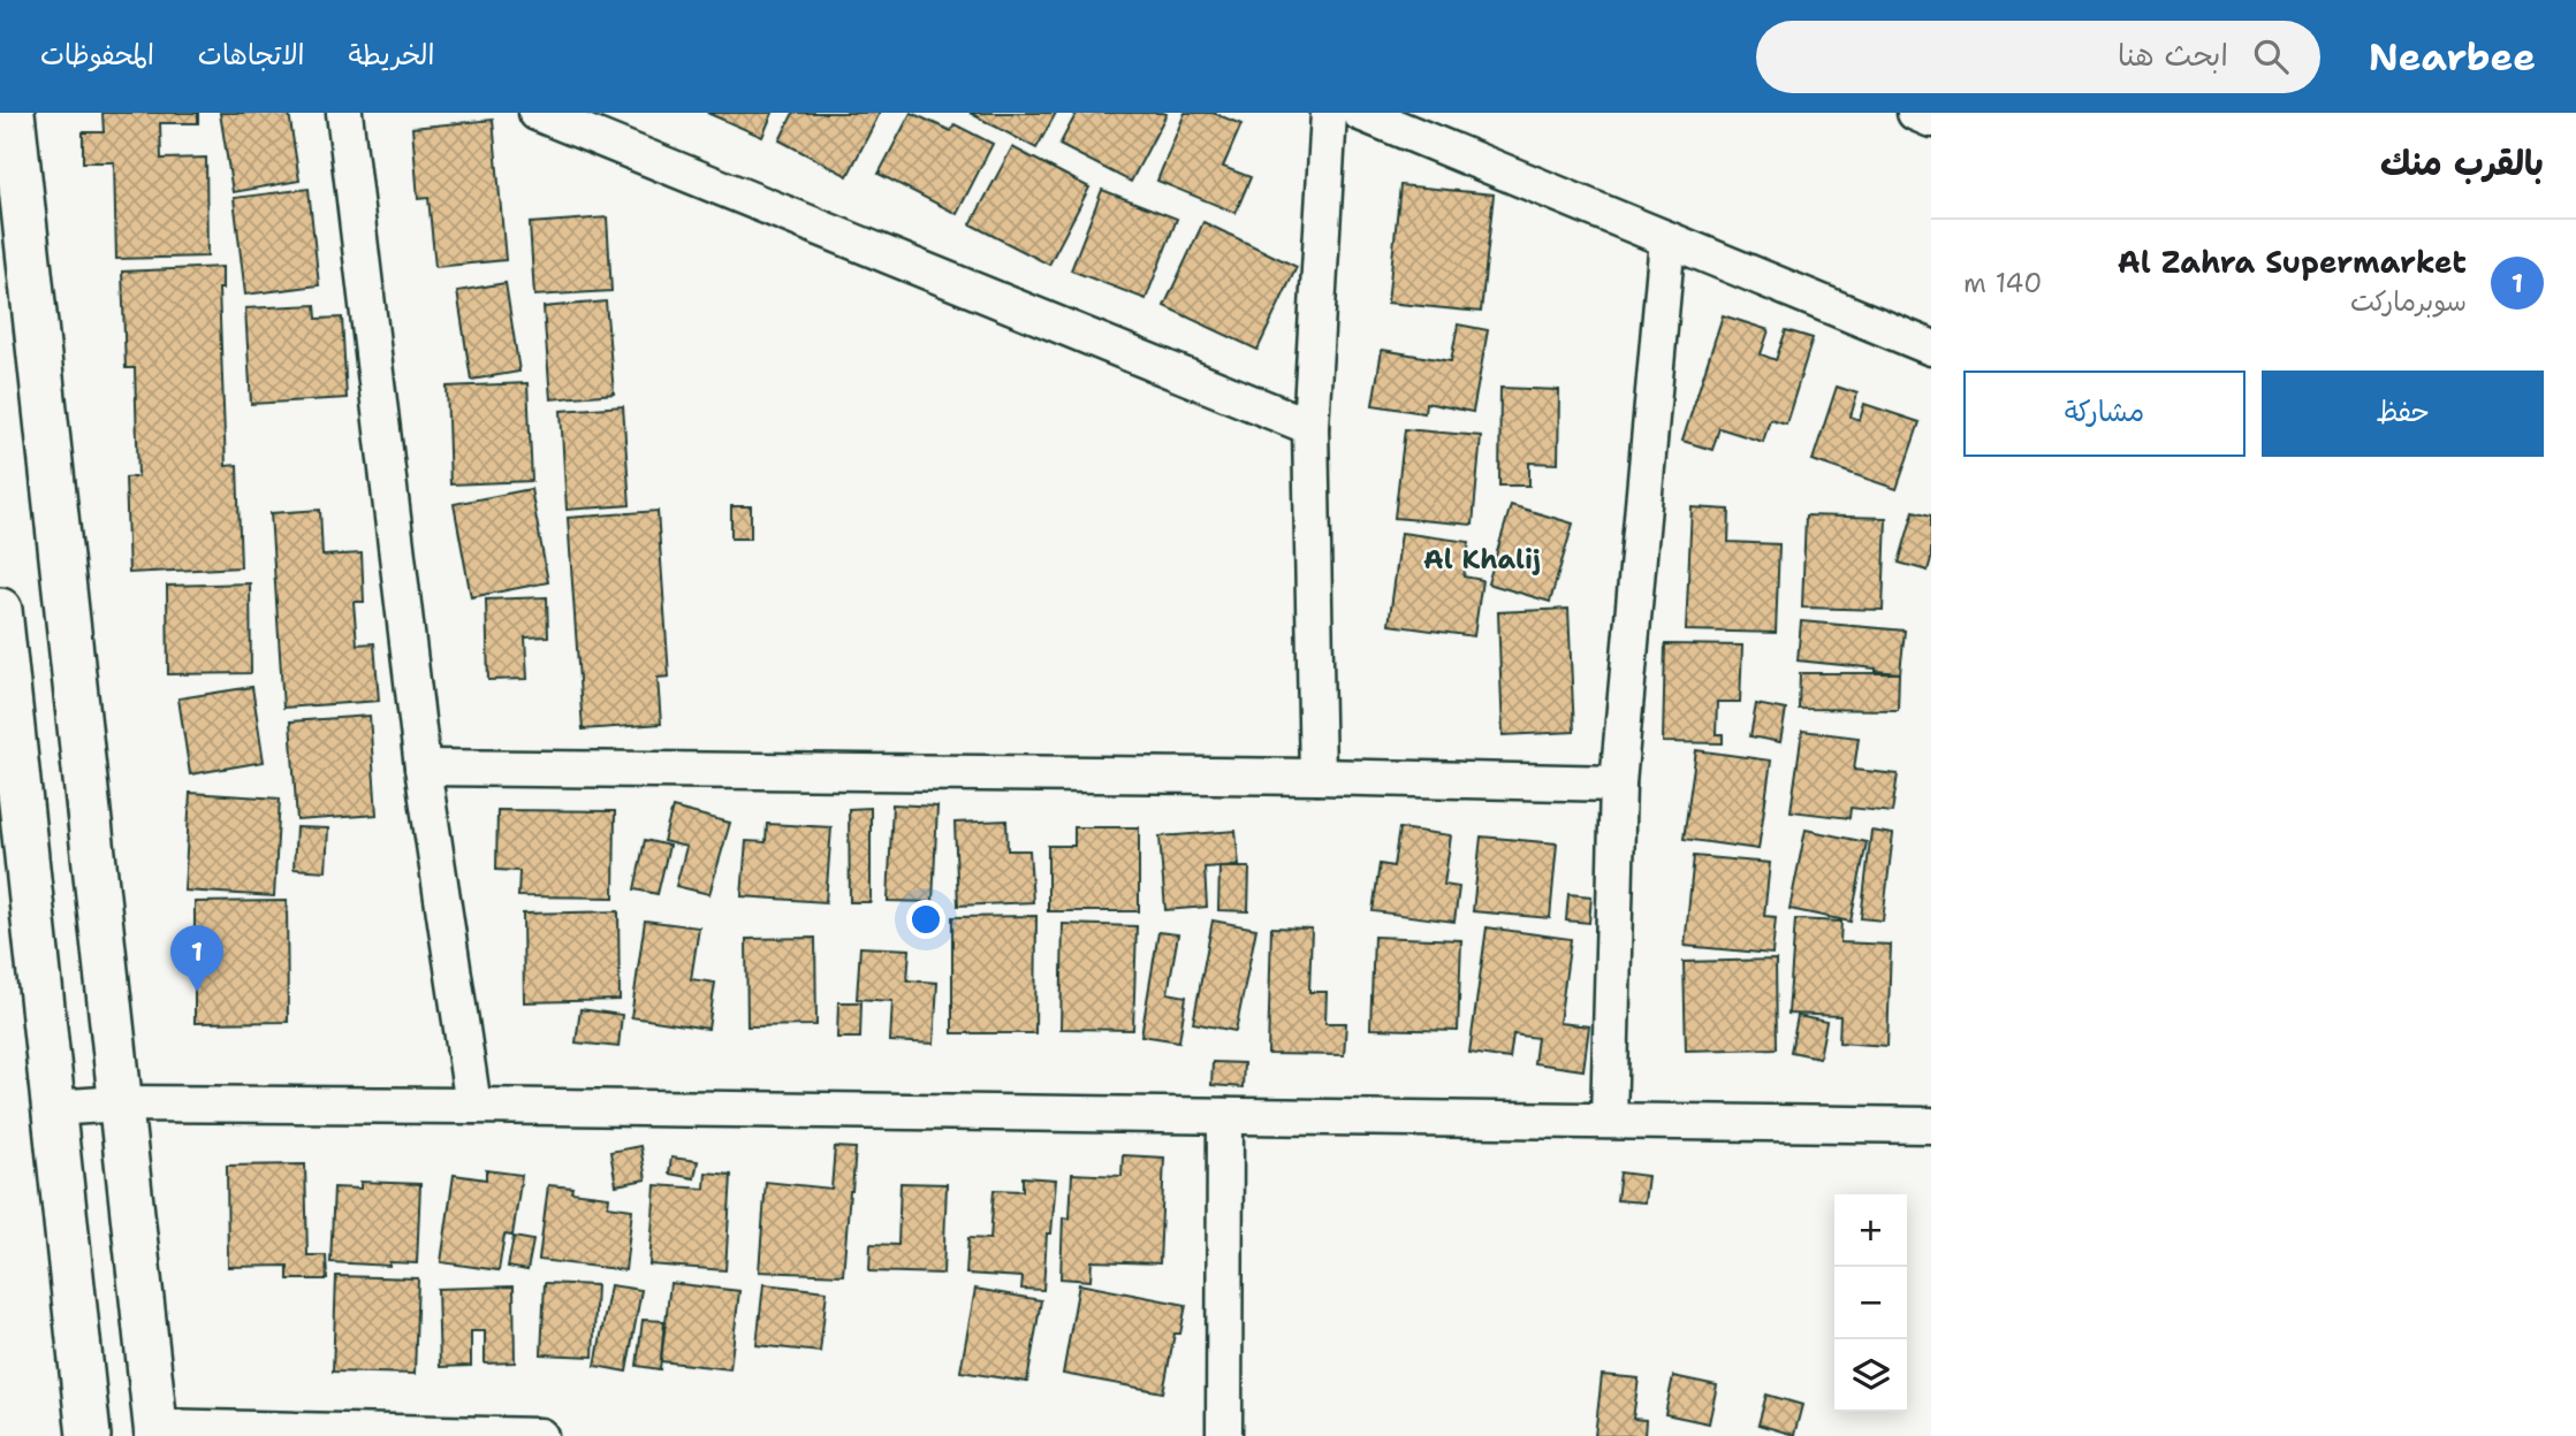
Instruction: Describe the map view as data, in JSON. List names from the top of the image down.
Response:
{
  "districts": ["Al Khalij"],
  "page": {
    "header": "Nearbee",
    "search": "ابحث هنا",
    "nav": ["الخريطة", "الاتجاهات", "المحفوظات"],
    "heading": "بالقرب منك",
    "list": [
      {
        "mark": "1",
        "name": "Al Zahra Supermarket",
        "note": "سوبرماركت",
        "value": "140 m"
      }
    ],
    "buttons": ["حفظ", "مشاركة"],
    "pins": "1",
    "map_buttons": ["+", "−"]
  }
}
